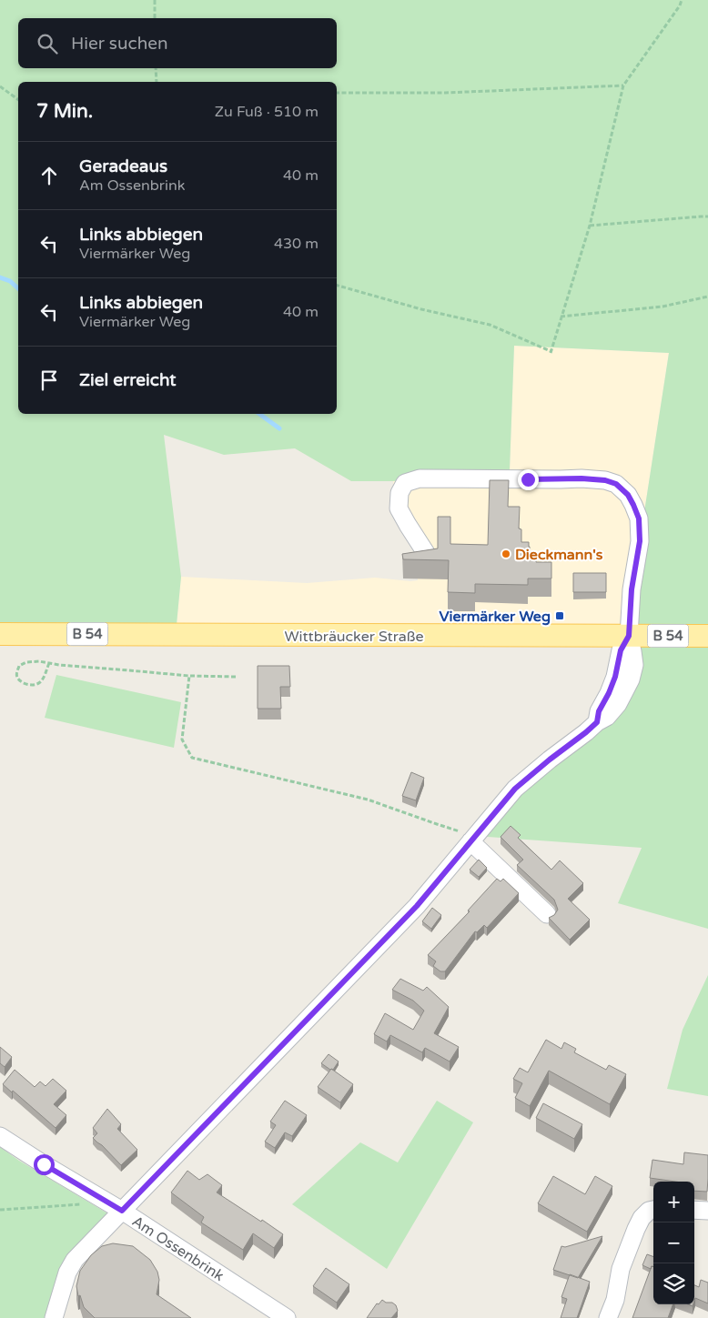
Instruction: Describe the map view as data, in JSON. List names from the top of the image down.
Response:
{
  "streets": {
    "main road": ["B 54", "Wittbräucker Straße"],
    "street": ["Am Ossenbrink"]
  },
  "places": {
    "other": ["Dieckmann's"],
    "transit": ["Viermärker Weg"]
  },
  "page": {
    "search": "Hier suchen",
    "heading": ["7 Min.", "Zu Fuß · 510 m"],
    "list": [
      ["Geradeaus", "Am Ossenbrink", "40 m"],
      ["Links abbiegen", "Viermärker Weg", "430 m"],
      ["Links abbiegen", "Viermärker Weg", "40 m"],
      "Ziel erreicht"
    ],
    "map_buttons": ["+", "−"]
  }
}
